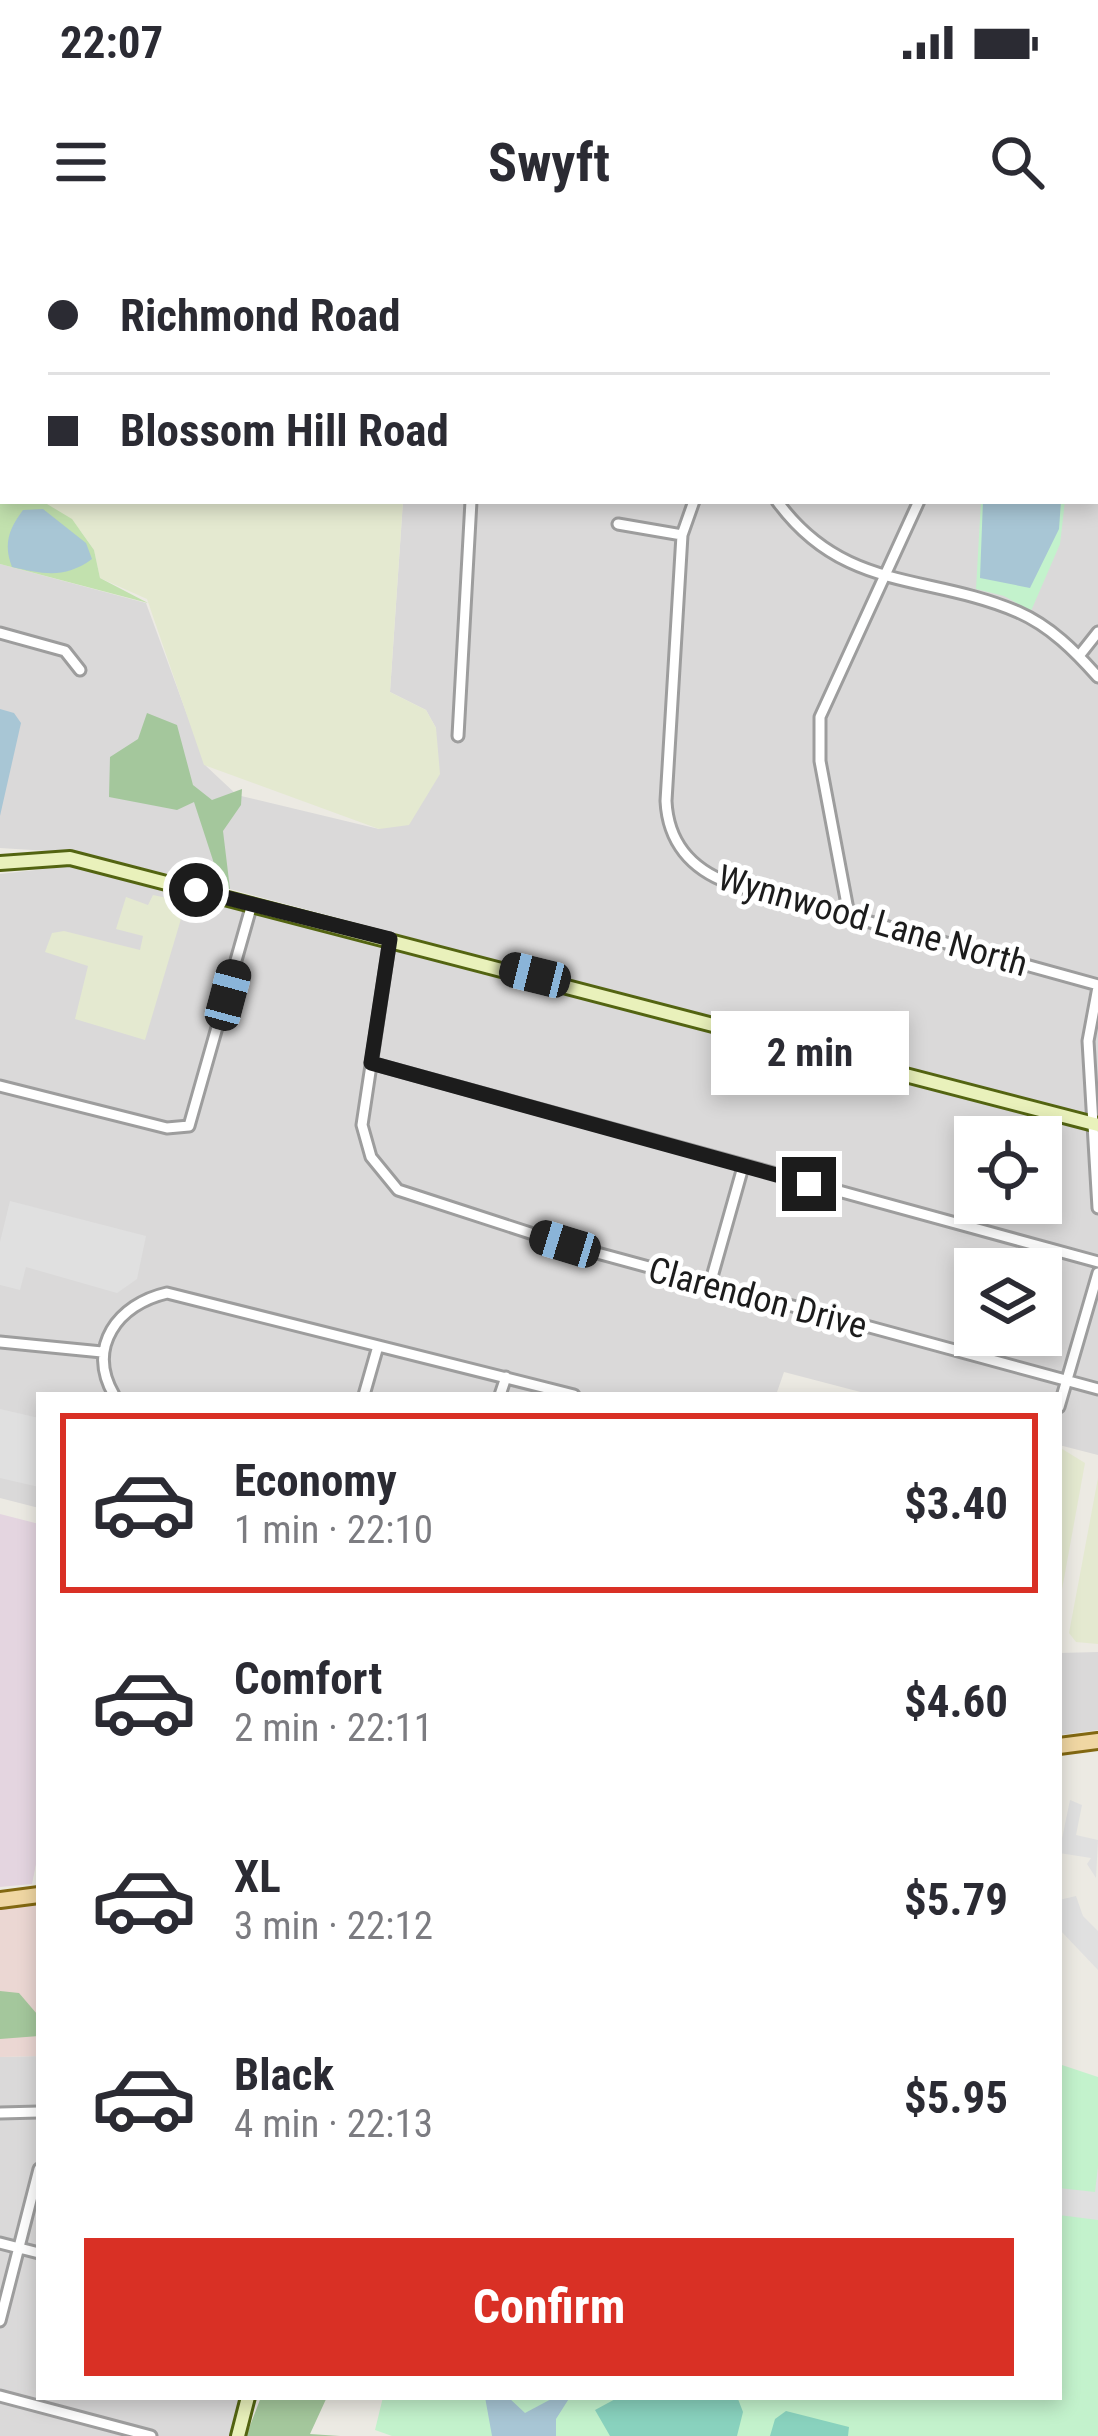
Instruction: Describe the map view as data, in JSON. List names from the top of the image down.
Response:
{
  "streets": {
    "street": ["Wynnwood Lane North", "Clarendon Drive"]
  },
  "page": {
    "status": "22:07",
    "header": "Swyft",
    "banner": ["Richmond Road", "Blossom Hill Road"],
    "bubble": "2 min",
    "list": [
      {
        "name": "Economy",
        "note": "1 min · 22:10",
        "value": "$3.40"
      },
      {
        "name": "Comfort",
        "note": "2 min · 22:11",
        "value": "$4.60"
      },
      {
        "name": "XL",
        "note": "3 min · 22:12",
        "value": "$5.79"
      },
      {
        "name": "Black",
        "note": "4 min · 22:13",
        "value": "$5.95"
      }
    ],
    "buttons": "Confirm"
  }
}
